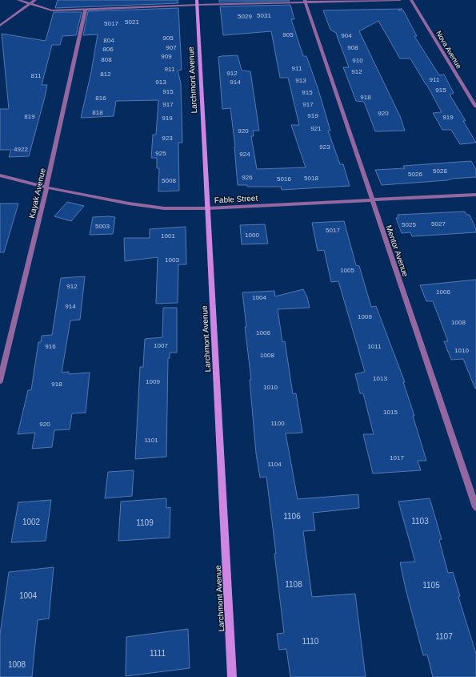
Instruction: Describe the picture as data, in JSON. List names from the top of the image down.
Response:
{
  "streets": {
    "street": [
      "Nova Avenue",
      "Larchmont Avenue",
      "Kayak Avenue",
      "Fable Street",
      "Mentor Avenue"
    ]
  },
  "crossings": [
    ["Larchmont Avenue", "Fable Street"],
    ["Kayak Avenue", "Fable Street"],
    ["Fable Street", "Mentor Avenue"]
  ],
  "house_numbers": [
    "5031",
    "5029",
    "5021",
    "5017",
    "905",
    "904",
    "905",
    "804",
    "907",
    "908",
    "806",
    "909",
    "808",
    "910",
    "911",
    "911",
    "912",
    "912",
    "812",
    "811",
    "911",
    "913",
    "913",
    "914",
    "915",
    "915",
    "915",
    "918",
    "816",
    "917",
    "917",
    "818",
    "920",
    "919",
    "819",
    "919",
    "919",
    "921",
    "920",
    "923",
    "923",
    "4922",
    "925",
    "924",
    "5028",
    "5026",
    "926",
    "5018",
    "5016",
    "5008",
    "5027",
    "5025",
    "5003",
    "5017",
    "1000",
    "1001",
    "1003",
    "1005",
    "912",
    "1006",
    "1004",
    "914",
    "1009",
    "1008",
    "1006",
    "1007",
    "916",
    "1011",
    "1010",
    "1008",
    "1013",
    "1009",
    "918",
    "1010",
    "1015",
    "1100",
    "920",
    "1101",
    "1017",
    "1104",
    "1106",
    "1103",
    "1002",
    "1109",
    "1108",
    "1105",
    "1004",
    "1107",
    "1110",
    "1111",
    "1008"
  ]
}
